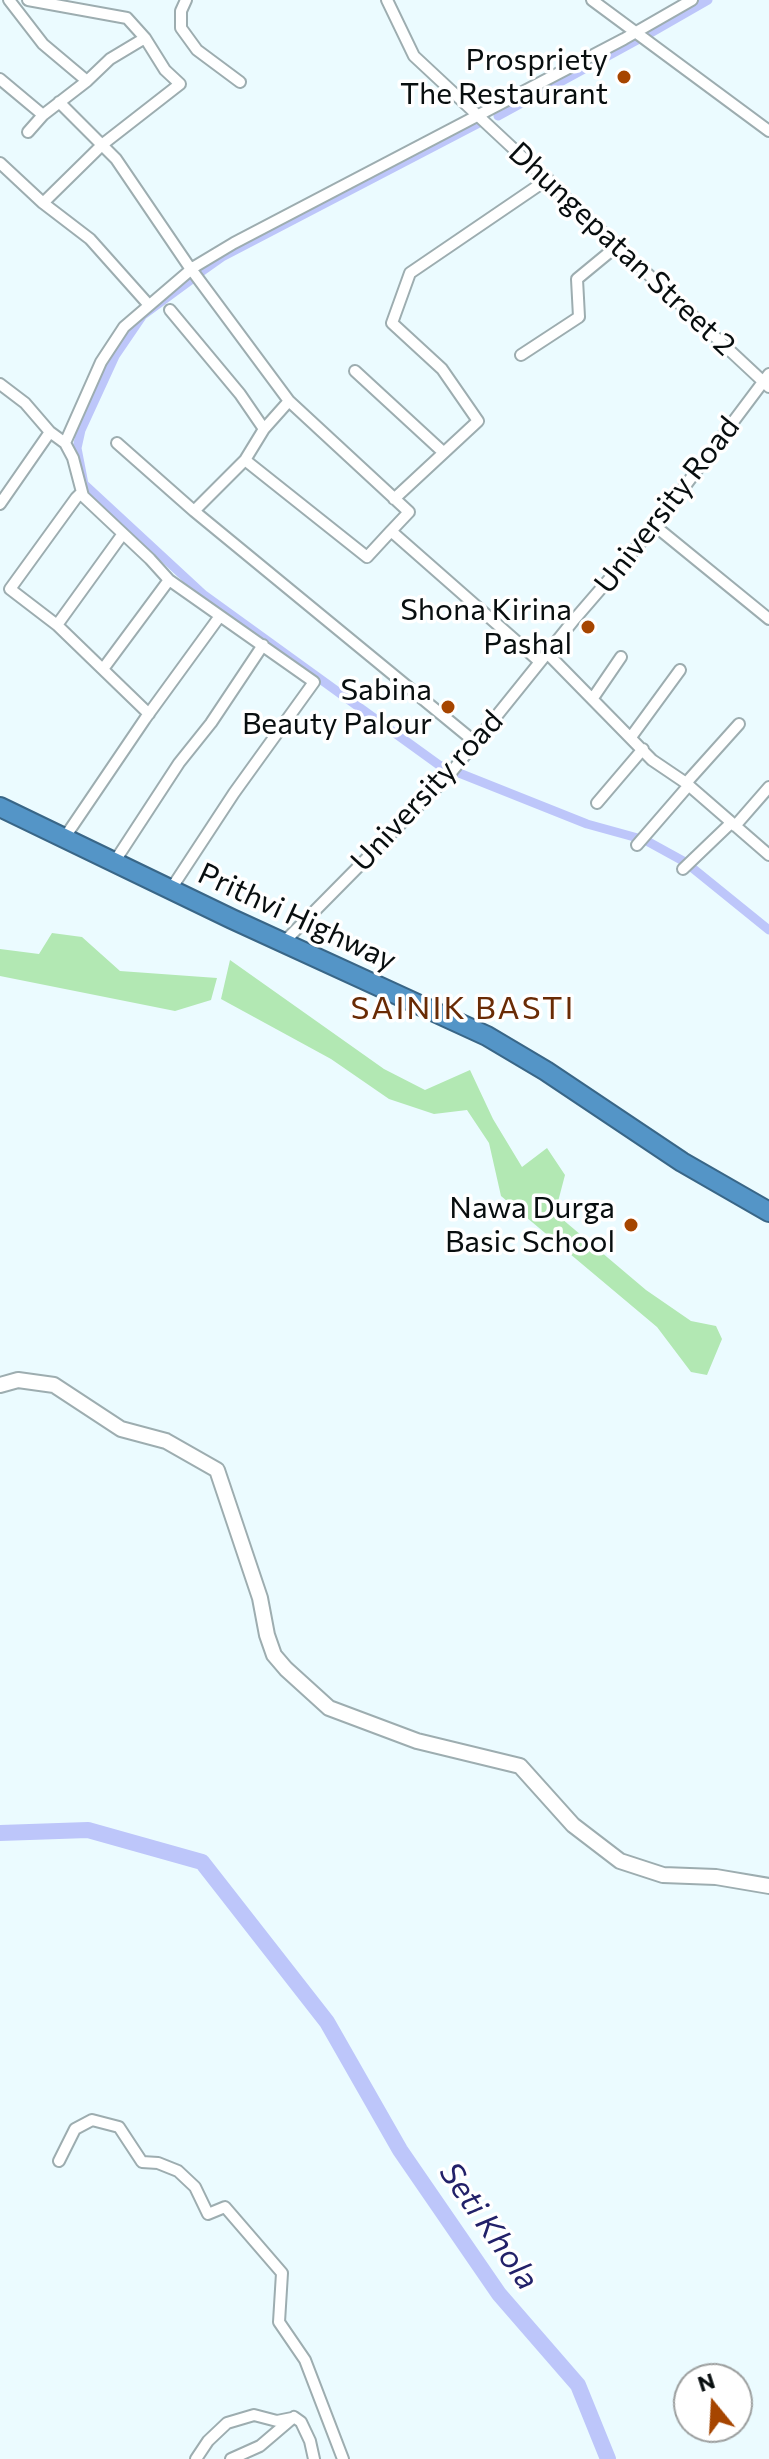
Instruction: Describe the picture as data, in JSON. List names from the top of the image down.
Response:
{
  "streets": {
    "highway": ["Prithvi Highway"],
    "street": ["Dhungepatan Street 2", "University Road", "University road"]
  },
  "crossings": [
    ["Dhungepatan Street 2", "University Road"],
    ["University Road", "University road"],
    ["University road", "Prithvi Highway"]
  ],
  "districts": ["SAINIK BASTI"],
  "water": ["Seti Khola"],
  "places": [
    "Prospriety The Restaurant",
    "Shona Kirina Pashal",
    "Sabina Beauty Palour",
    "Nawa Durga Basic School"
  ],
  "north": "top"
}
